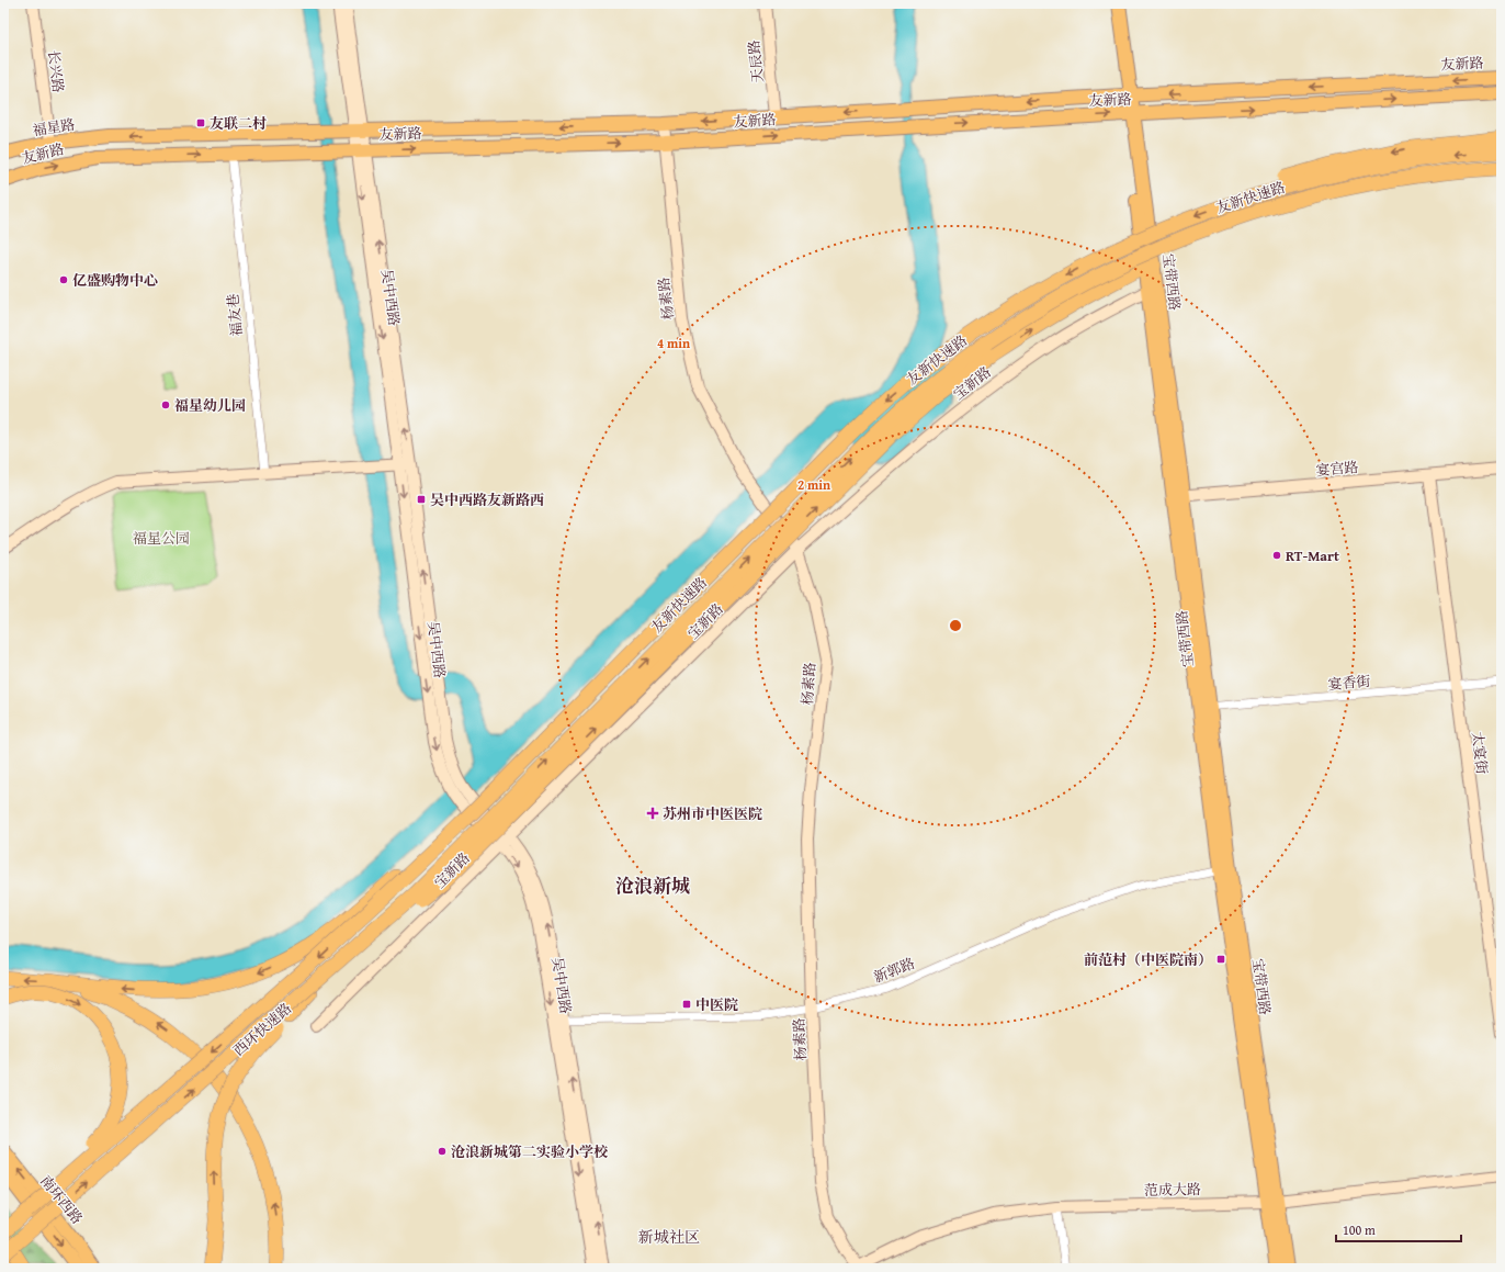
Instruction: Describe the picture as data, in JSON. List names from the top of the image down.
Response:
{
  "streets": {
    "highway": ["友新快速路", "西环快速路"],
    "main road": [
      "友新路",
      "福星路",
      "宝带西路",
      "南环西路"
    ],
    "street": [
      "天辰路",
      "长兴路",
      "吴中西路",
      "杨素路",
      "福友巷",
      "宝新路",
      "宴宫路",
      "宴香街",
      "太宴街",
      "新郭路",
      "范成大路"
    ]
  },
  "crossings": [
    ["天辰路", "友新路"],
    ["友新路", "福星路"],
    ["友新路", "宝带西路"],
    ["友新路", "吴中西路"],
    ["友新路", "杨素路"],
    ["友新路", "福友巷"],
    ["长兴路", "福星路"],
    ["友新快速路", "西环快速路"],
    ["宝带西路", "宝新路"],
    ["宝带西路", "宴宫路"],
    ["宝带西路", "宴香街"],
    ["宝带西路", "新郭路"],
    ["宝带西路", "范成大路"],
    ["吴中西路", "宝新路"],
    ["吴中西路", "新郭路"],
    ["杨素路", "宝新路"],
    ["杨素路", "新郭路"],
    ["杨素路", "范成大路"],
    ["宴宫路", "太宴街"],
    ["宴香街", "太宴街"]
  ],
  "districts": ["沧浪新城", "新城社区"],
  "parks": ["福星公园"],
  "places": {
    "transit": [
      "友联二村",
      "吴中西路友新路西",
      "前范村（中医院南）",
      "中医院"
    ],
    "other": [
      "亿盛购物中心",
      "福星幼儿园",
      "RT-Mart",
      "沧浪新城第二实验小学校"
    ],
    "health": ["苏州市中医医院"]
  },
  "scale_bar": "100 m",
  "rings": ["4 min", "2 min"]
}
